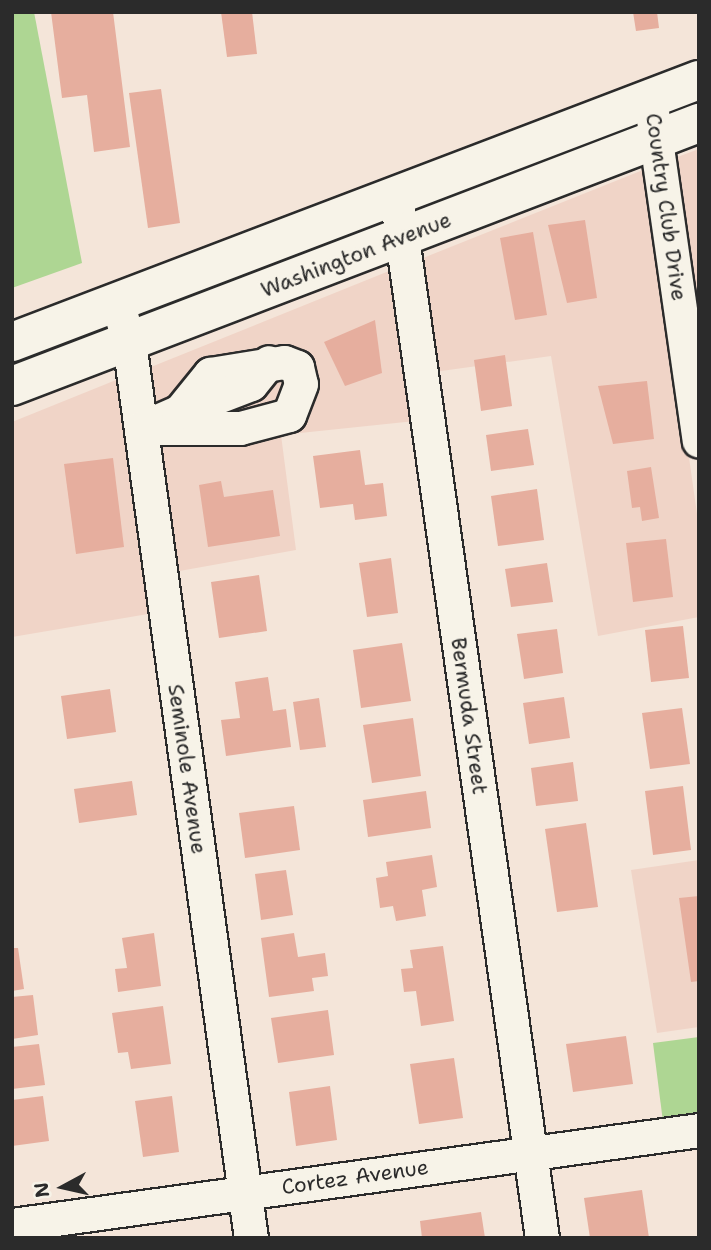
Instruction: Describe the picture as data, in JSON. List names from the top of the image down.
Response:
{
  "streets": {
    "main road": ["Washington Avenue"],
    "street": [
      "Country Club Drive",
      "Bermuda Street",
      "Seminole Avenue",
      "Cortez Avenue"
    ]
  },
  "crossings": [
    ["Country Club Drive", "Washington Avenue"],
    ["Washington Avenue", "Bermuda Street"],
    ["Washington Avenue", "Seminole Avenue"],
    ["Bermuda Street", "Cortez Avenue"],
    ["Seminole Avenue", "Cortez Avenue"]
  ],
  "north": "left"
}
